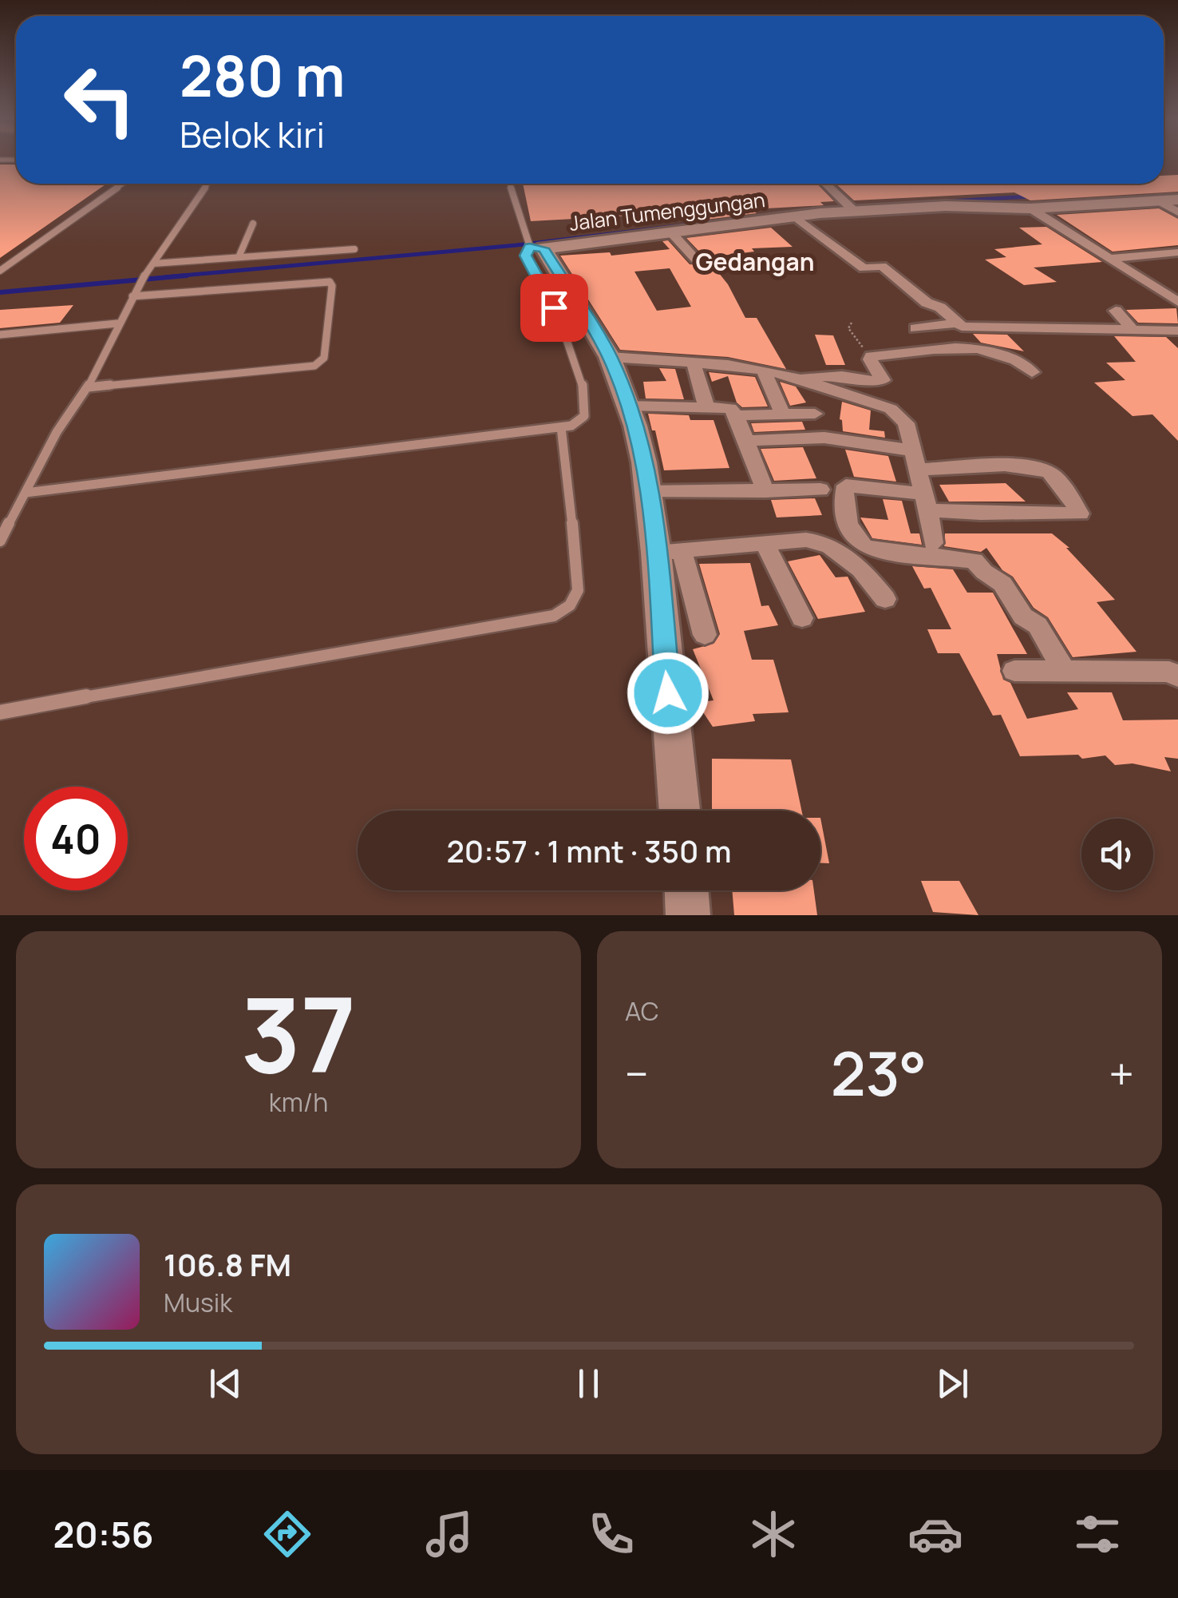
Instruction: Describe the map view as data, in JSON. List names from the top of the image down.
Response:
{
  "streets": {
    "street": ["Jalan Tumenggungan"]
  },
  "districts": ["Gedangan"],
  "page": {
    "turn": ["280 m", "Belok kiri"],
    "limit": "40",
    "trip": "20:57 · 1 mnt · 350 m",
    "tile": [
      ["37", "km/h"],
      "AC"
    ],
    "heat": ["−", "23°", "+"],
    "song": ["106.8 FM", "Musik"],
    "tabs": "20:56"
  }
}
